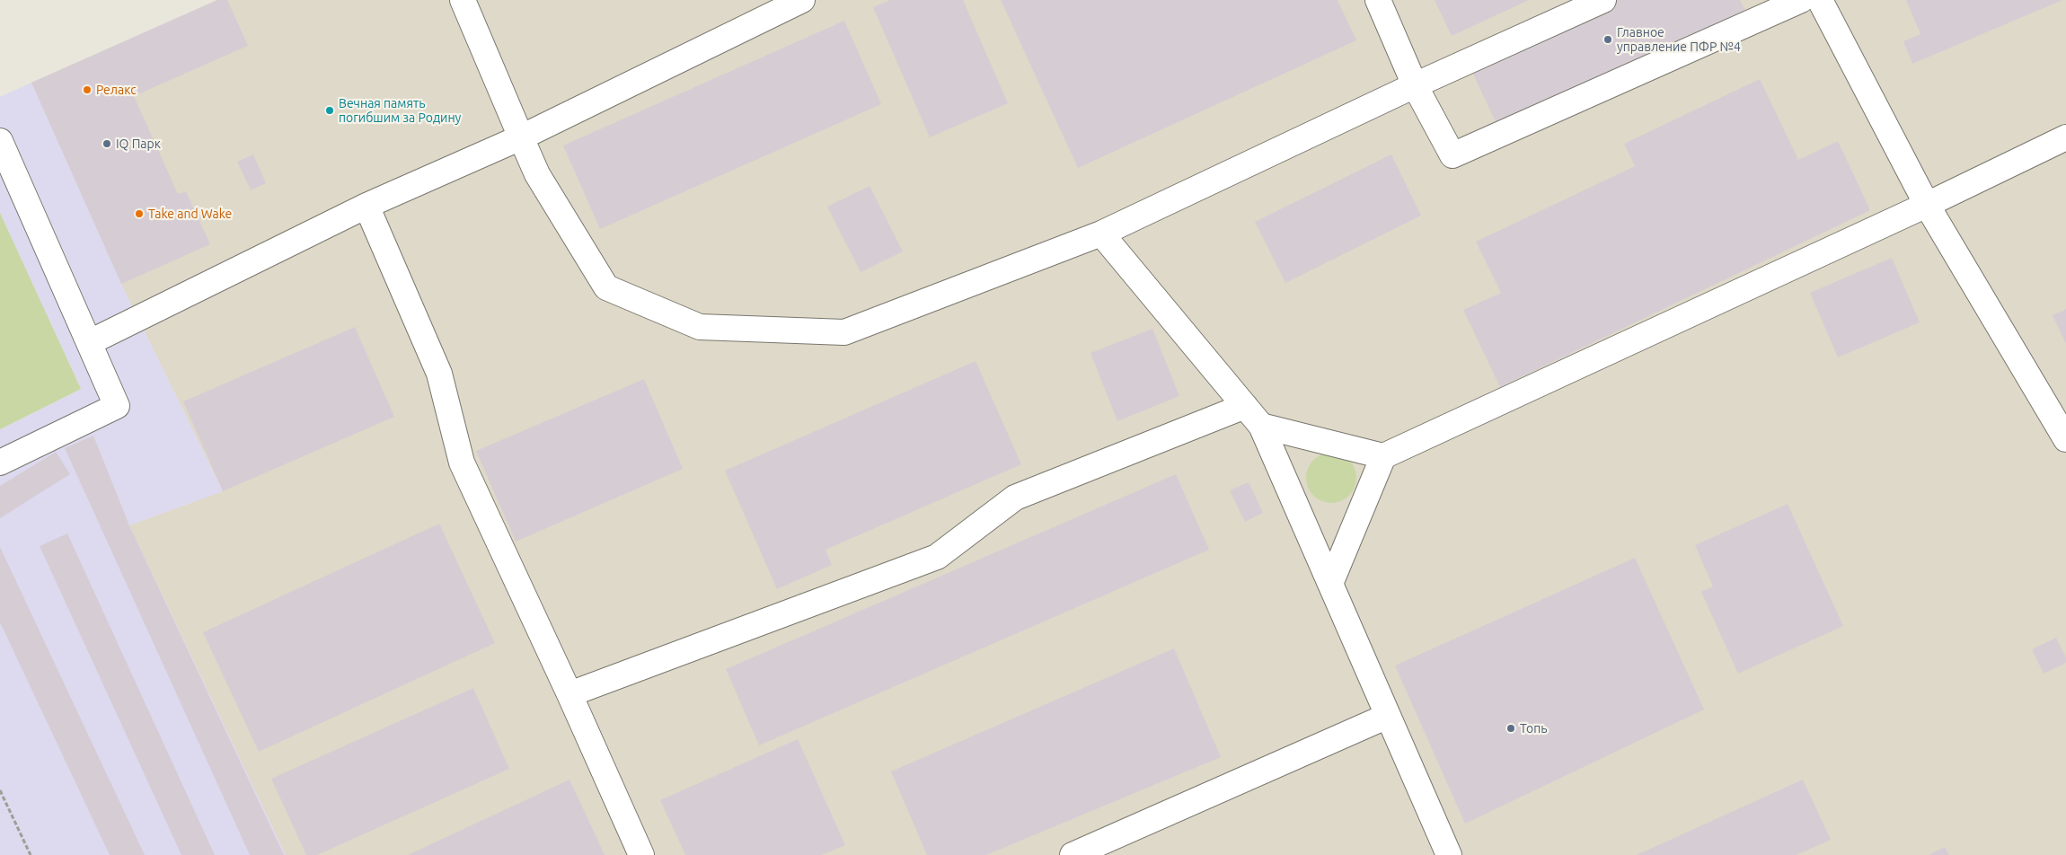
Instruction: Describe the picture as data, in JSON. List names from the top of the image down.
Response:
{
  "places": [
    "Главное управление ПФР №4",
    "Релакс",
    "Вечная память погибшим за Родину",
    "IQ Парк",
    "Take and Wake",
    "Топь"
  ]
}
